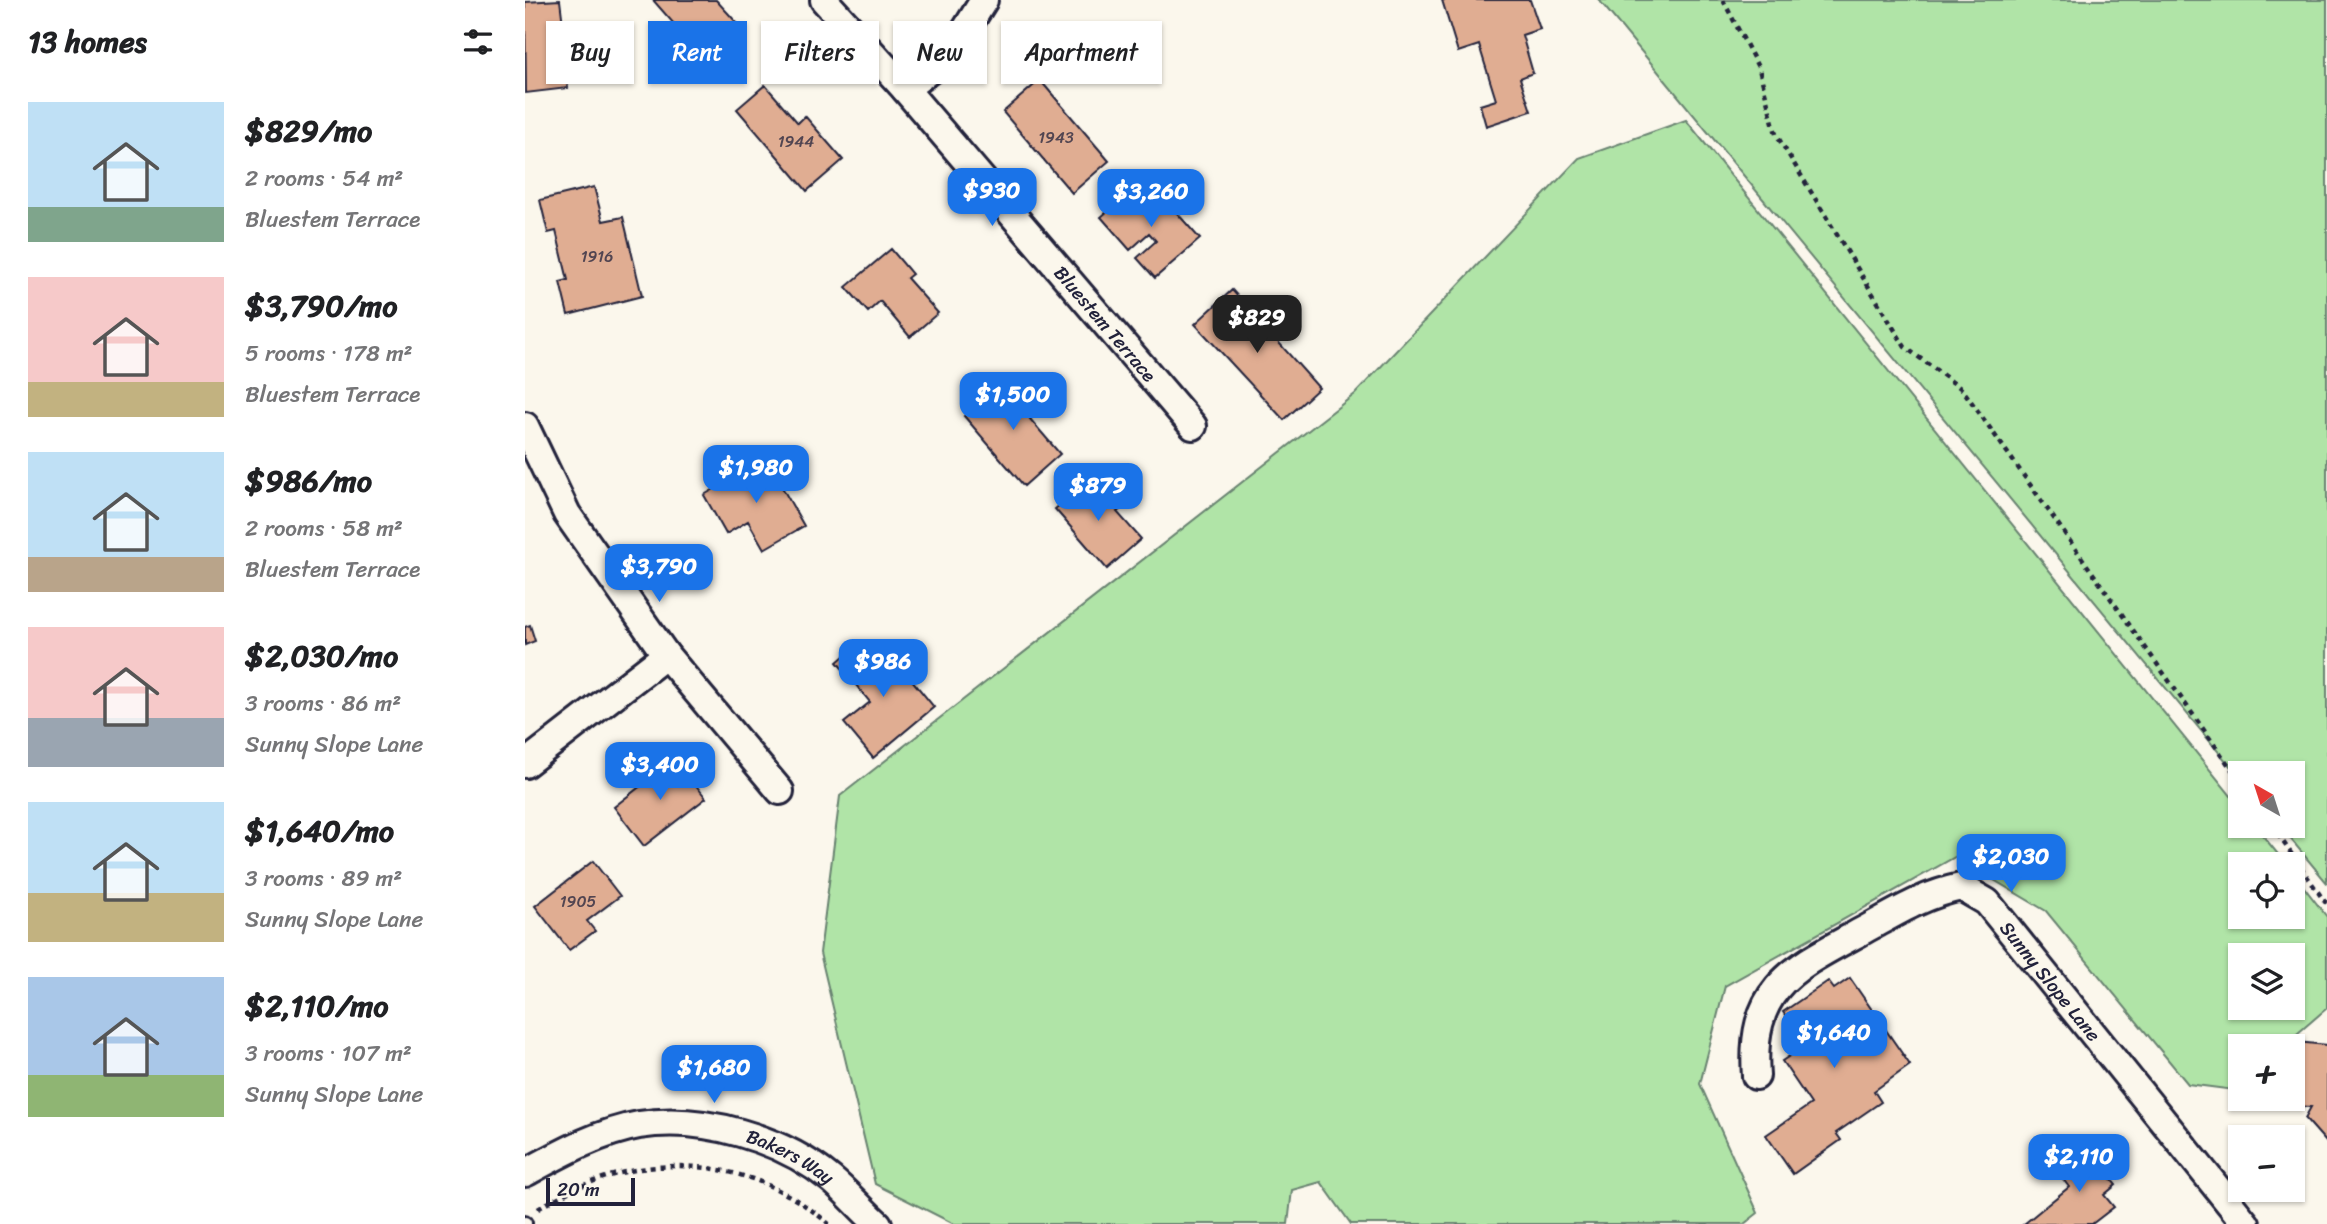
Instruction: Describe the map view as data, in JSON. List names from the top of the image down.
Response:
{
  "streets": {
    "street": ["Bluestem Terrace", "Sunny Slope Lane", "Bakers Way"]
  },
  "house_numbers": [
    "1943",
    "1944",
    "1916",
    "1905"
  ],
  "scale_bar": "20 m",
  "north": "top left",
  "page": {
    "heading": "13 homes",
    "chip": [
      "Buy",
      "Rent",
      "Filters",
      "New",
      "Apartment"
    ],
    "list": [
      {
        "name": "$829/mo",
        "note": "2 rooms · 54 m² · Bluestem Terrace"
      },
      {
        "name": "$3,790/mo",
        "note": "5 rooms · 178 m² · Bluestem Terrace"
      },
      {
        "name": "$986/mo",
        "note": "2 rooms · 58 m² · Bluestem Terrace"
      },
      {
        "name": "$2,030/mo",
        "note": "3 rooms · 86 m² · Sunny Slope Lane"
      },
      {
        "name": "$1,640/mo",
        "note": "3 rooms · 89 m² · Sunny Slope Lane"
      },
      {
        "name": "$2,110/mo",
        "note": "3 rooms · 107 m² · Sunny Slope Lane"
      }
    ],
    "price": [
      "$930",
      "$3,260",
      "$829",
      "$1,500",
      "$1,980",
      "$879",
      "$3,790",
      "$986",
      "$3,400",
      "$2,030",
      "$1,640",
      "$1,680",
      "$2,110"
    ],
    "map_buttons": ["+", "−"],
    "scale": "20 m"
  }
}
